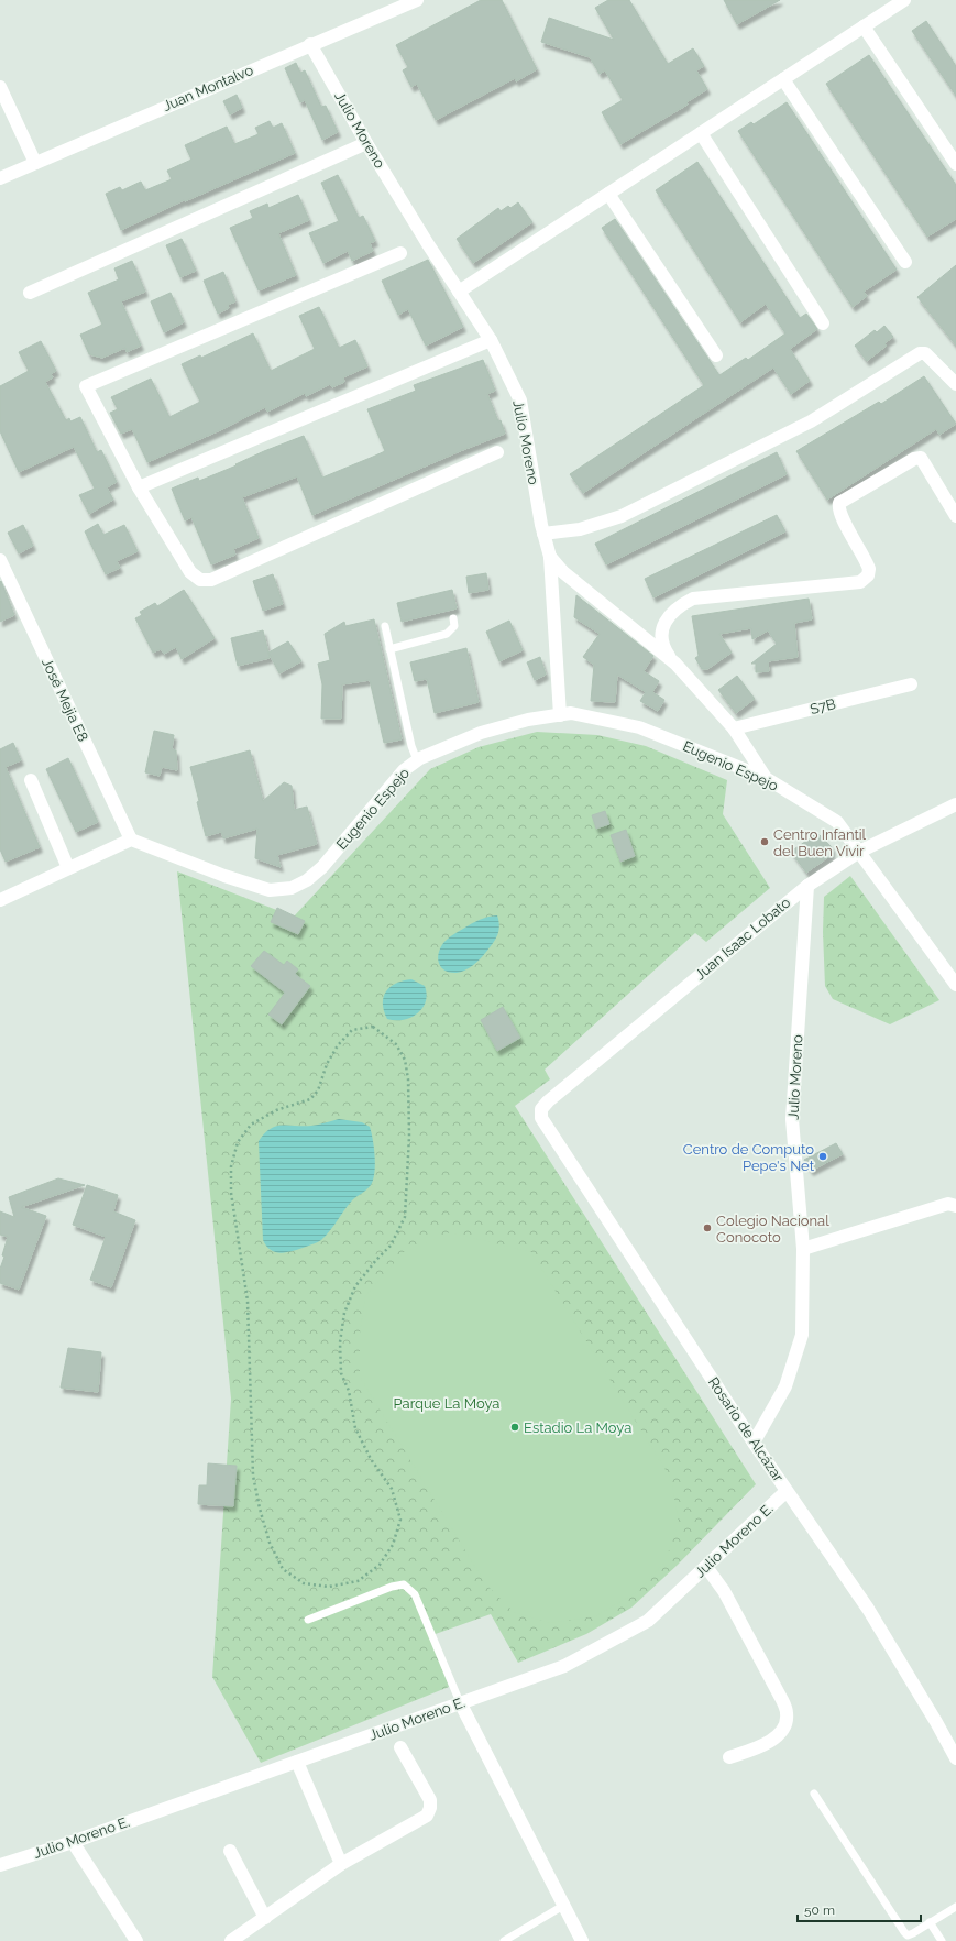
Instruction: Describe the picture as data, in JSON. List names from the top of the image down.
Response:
{
  "streets": {
    "street": [
      "Juan Montalvo",
      "Julio Moreno",
      "José Mejia E8",
      "S7B",
      "Eugenio Espejo",
      "Juan Isaac Lobato",
      "Rosario de Alcázar",
      "Julio Moreno E."
    ]
  },
  "crossings": [
    ["Juan Montalvo", "Julio Moreno"],
    ["Julio Moreno", "S7B"],
    ["Julio Moreno", "Eugenio Espejo"],
    ["Julio Moreno", "Juan Isaac Lobato"],
    ["Julio Moreno", "Rosario de Alcázar"],
    ["José Mejia E8", "Eugenio Espejo"],
    ["Eugenio Espejo", "Juan Isaac Lobato"],
    ["Juan Isaac Lobato", "Rosario de Alcázar"],
    ["Rosario de Alcázar", "Julio Moreno E."]
  ],
  "parks": ["Parque La Moya"],
  "places": [
    "Centro Infantil del Buen Vivir",
    "Centro de Computo Pepe's Net",
    "Colegio Nacional Conocoto",
    "Estadio La Moya"
  ],
  "scale_bar": "50 m"
}
